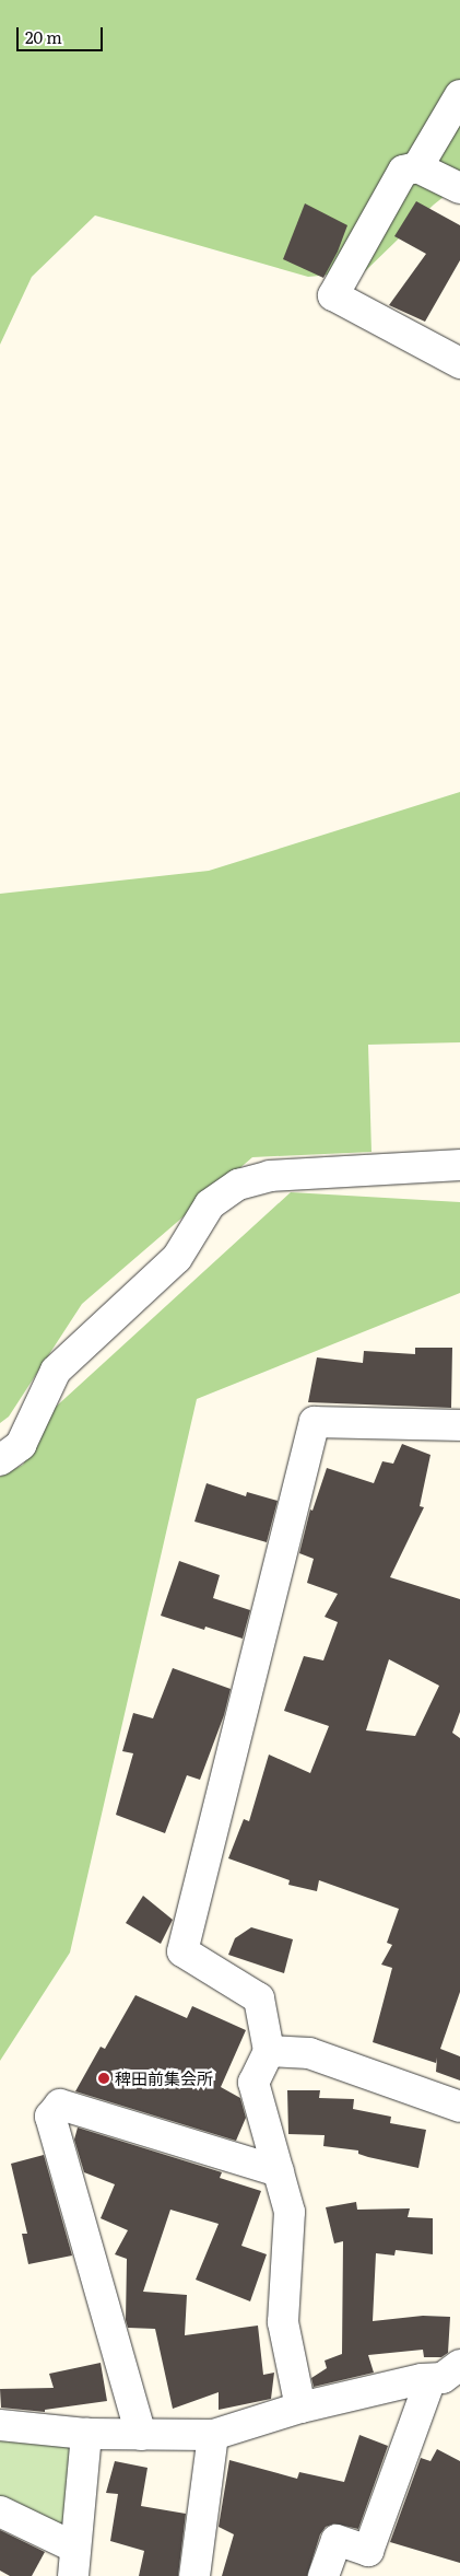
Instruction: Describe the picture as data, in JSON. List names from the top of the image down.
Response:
{
  "places": ["稗田前集会所"],
  "scale_bar": "20 m"
}
